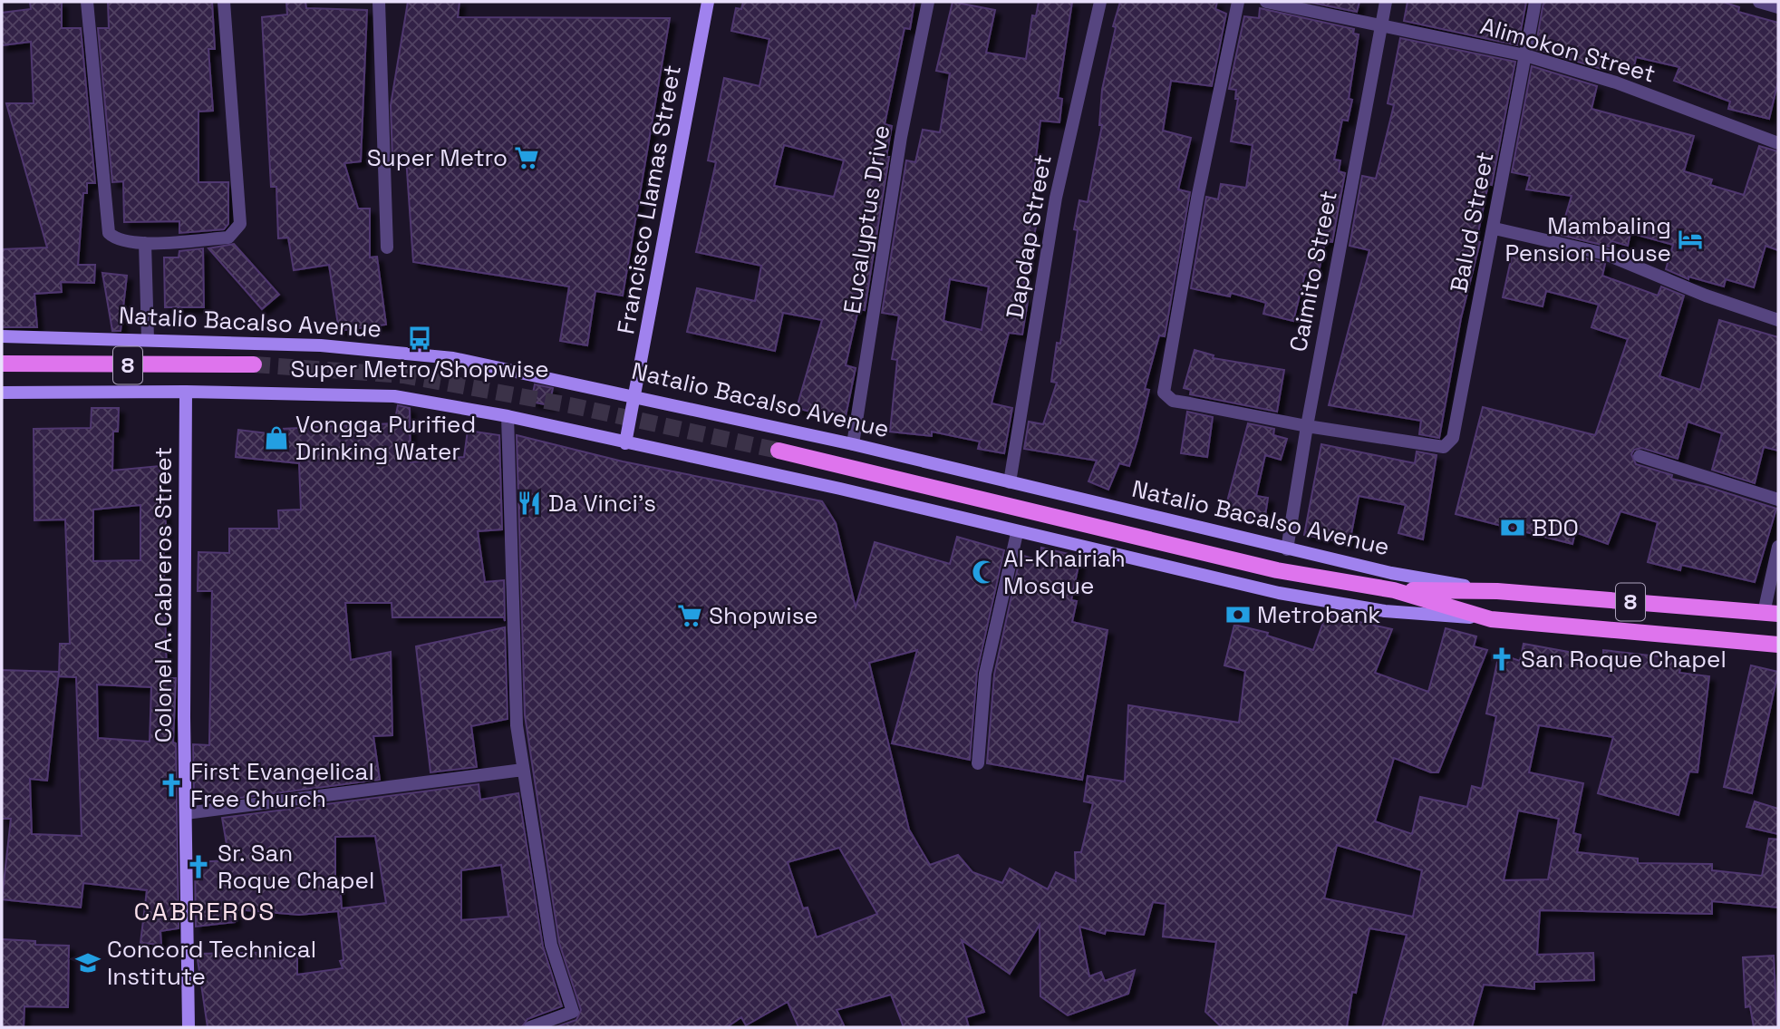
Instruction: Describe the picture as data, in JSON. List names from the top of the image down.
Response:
{
  "streets": {
    "main road": [
      "Francisco Llamas Street",
      "Natalio Bacalso Avenue",
      "8",
      "Colonel A. Cabreros Street"
    ],
    "street": [
      "Alimokon Street",
      "Eucalyptus Drive",
      "Balud Street",
      "Dapdap Street",
      "Caimito Street"
    ]
  },
  "crossings": [
    ["Alimokon Street", "Balud Street"],
    ["Alimokon Street", "Caimito Street"],
    ["Francisco Llamas Street", "Natalio Bacalso Avenue"],
    ["Eucalyptus Drive", "Natalio Bacalso Avenue"],
    ["Balud Street", "Caimito Street"],
    ["Dapdap Street", "Natalio Bacalso Avenue"],
    ["Caimito Street", "Natalio Bacalso Avenue"],
    ["Natalio Bacalso Avenue", "8"],
    ["Natalio Bacalso Avenue", "Colonel A. Cabreros Street"]
  ],
  "districts": ["CABREROS"],
  "places": {
    "supermarket": ["Super Metro", "Shopwise"],
    "hotel": ["Mambaling Pension House"],
    "bus stop": ["Super Metro/Shopwise"],
    "shop": ["Vongga Purified Drinking Water"],
    "restaurant": ["Da Vinci's"],
    "bank": ["BDO", "Metrobank"],
    "mosque": ["Al-Khairiah Mosque"],
    "church": ["San Roque Chapel", "First Evangelical Free Church", "Sr. San Roque Chapel"],
    "school or university": ["Concord Technical Institute"]
  }
}
